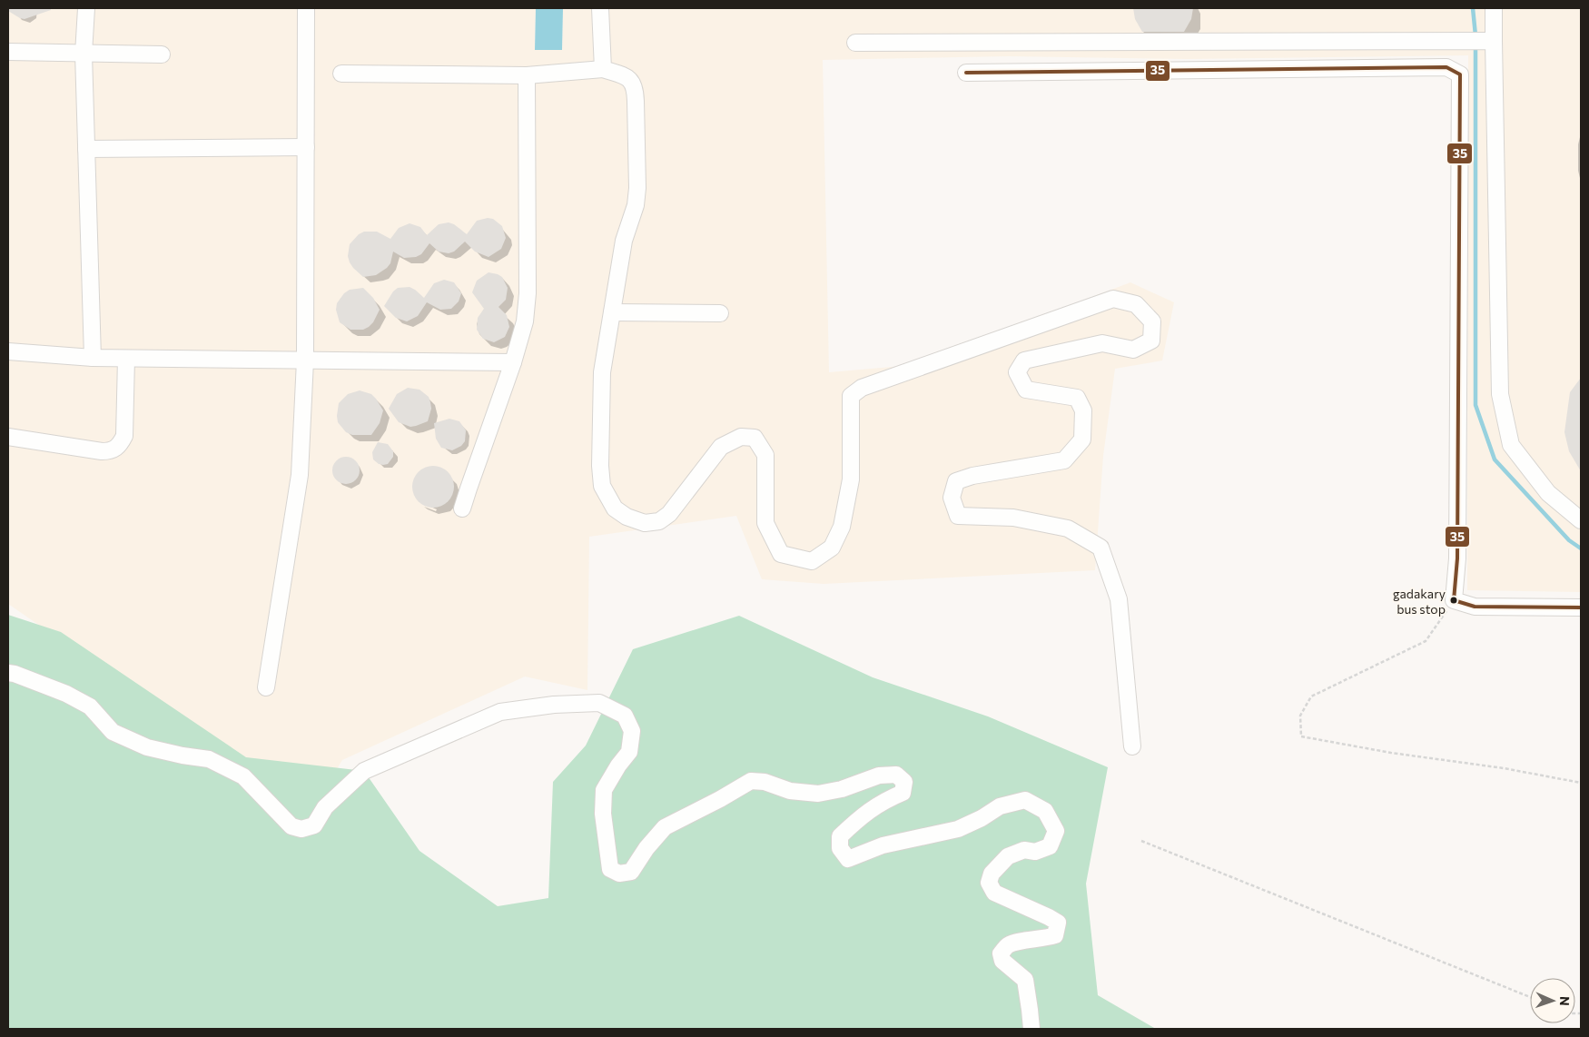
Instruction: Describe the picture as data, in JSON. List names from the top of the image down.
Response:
{
  "places": ["gadakary bus stop"],
  "lines": ["transit line 35"],
  "north": "right"
}
